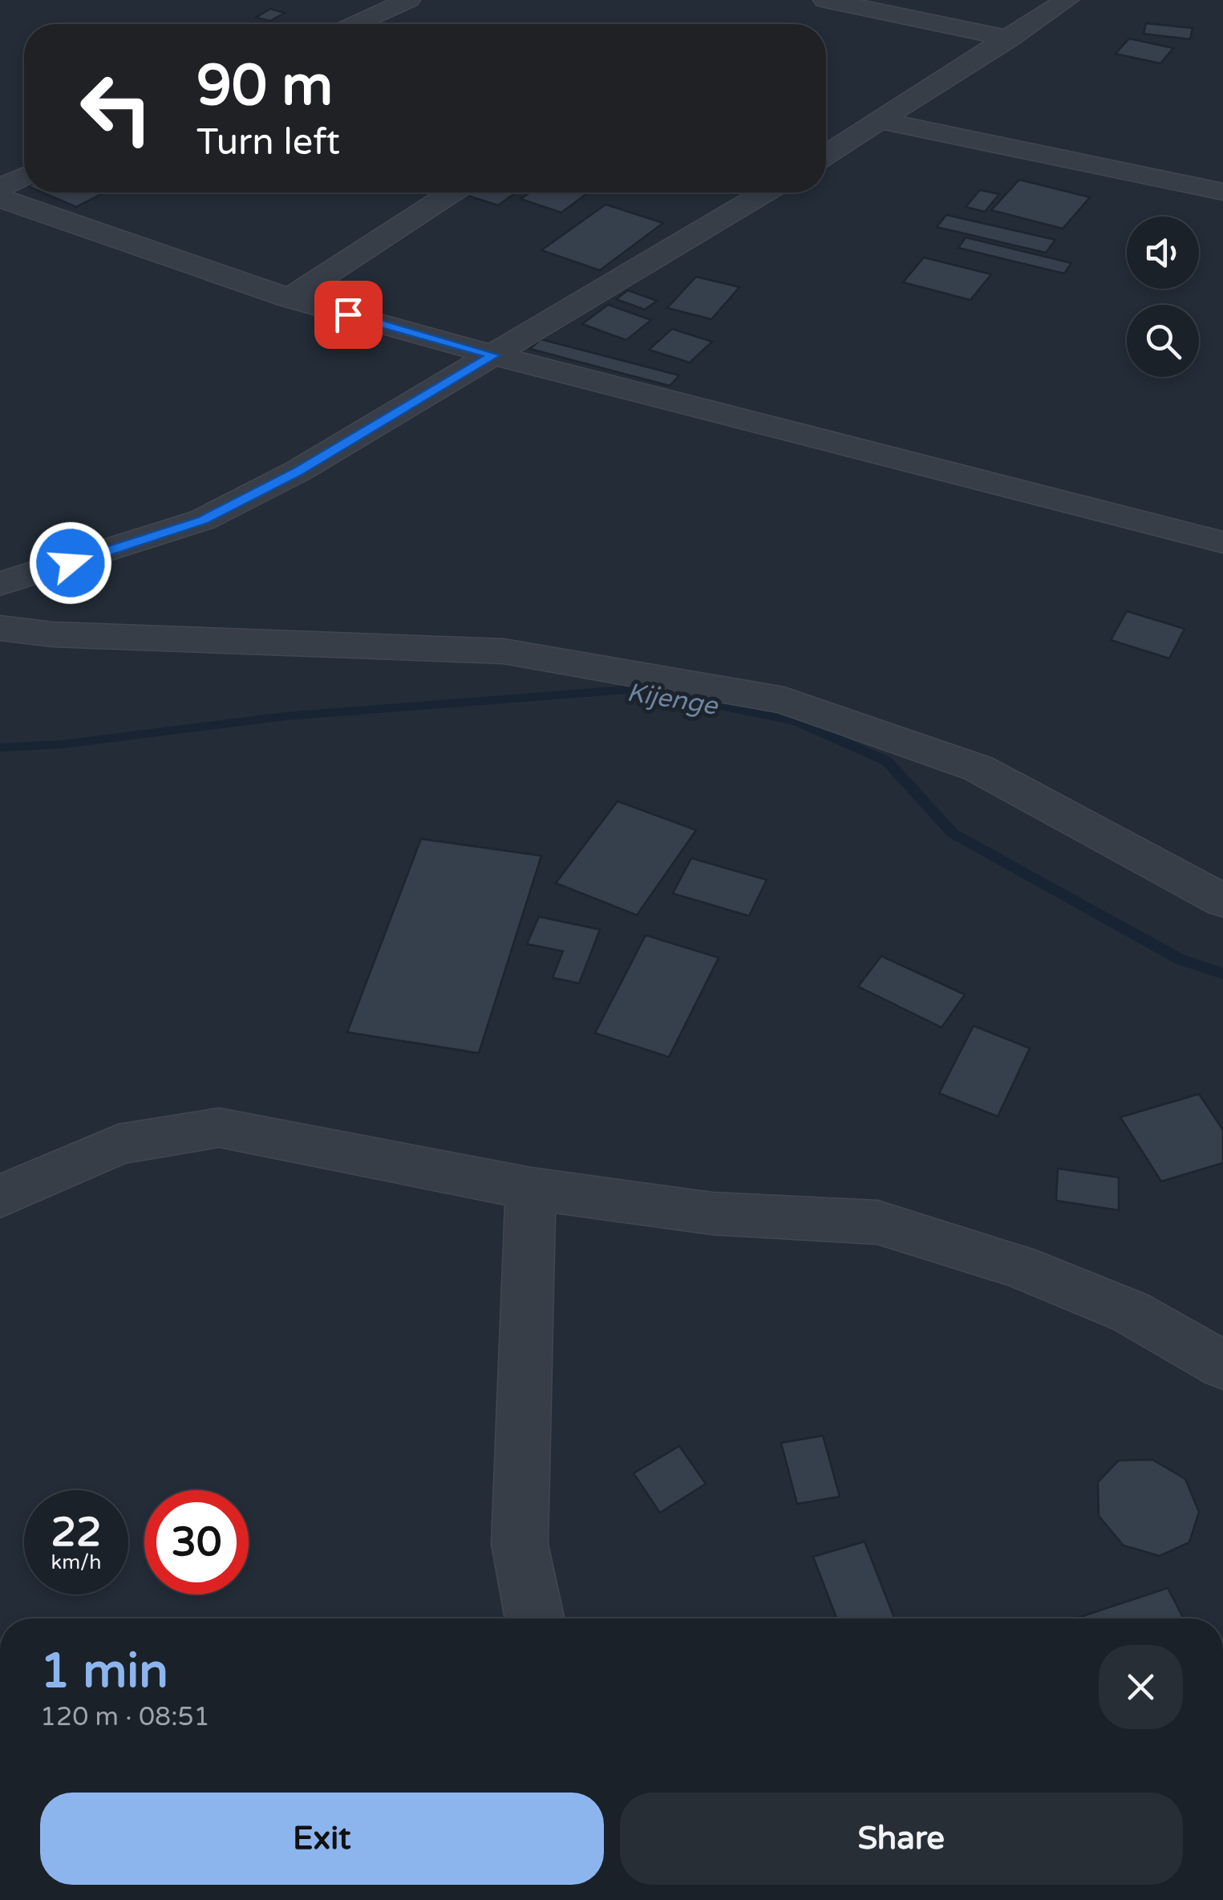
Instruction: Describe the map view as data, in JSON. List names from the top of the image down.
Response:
{
  "water": ["Kijenge"],
  "page": {
    "turn": ["90 m", "Turn left"],
    "speed": "22 km/h",
    "limit": "30",
    "heading": ["1 min", "120 m · 08:51"],
    "buttons": ["Exit", "Share"]
  }
}
